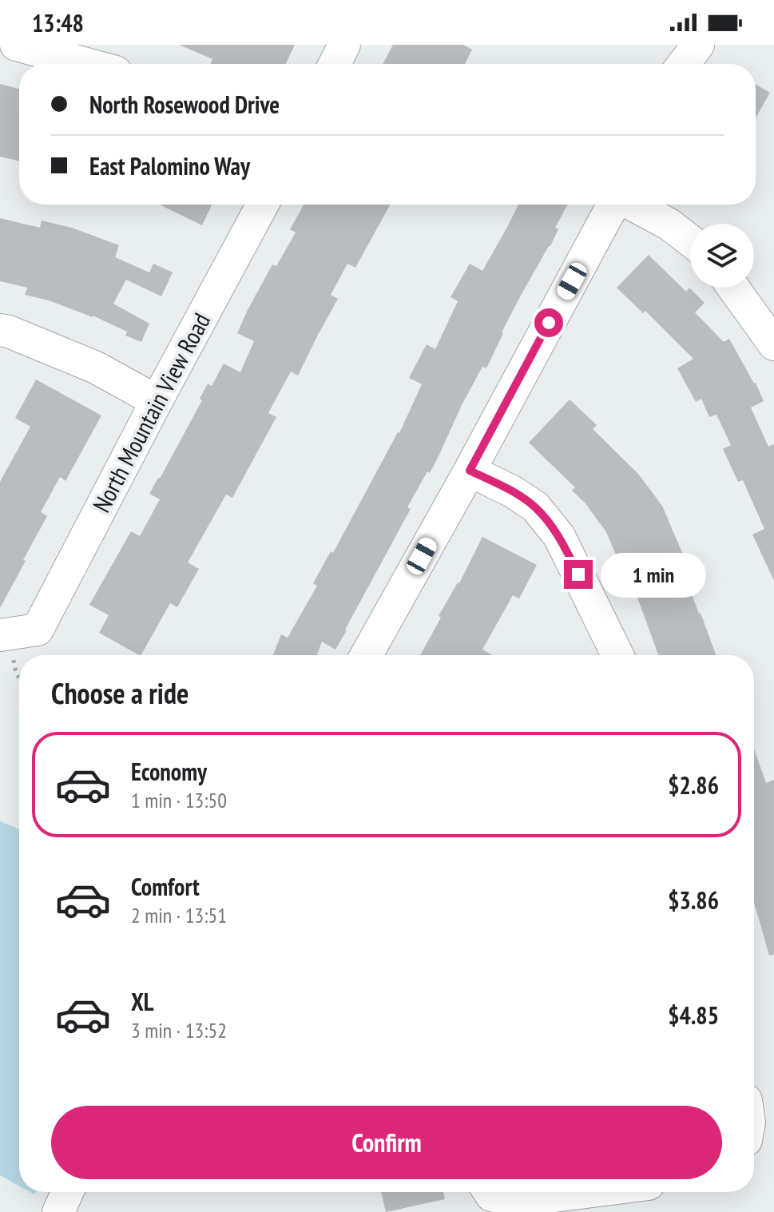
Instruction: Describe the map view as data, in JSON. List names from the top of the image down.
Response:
{
  "streets": {
    "street": ["North Mountain View Road"]
  },
  "page": {
    "status": "13:48",
    "banner": ["North Rosewood Drive", "East Palomino Way"],
    "bubble": "1 min",
    "heading": "Choose a ride",
    "list": [
      {
        "name": "Economy",
        "note": "1 min · 13:50",
        "value": "$2.86"
      },
      {
        "name": "Comfort",
        "note": "2 min · 13:51",
        "value": "$3.86"
      },
      {
        "name": "XL",
        "note": "3 min · 13:52",
        "value": "$4.85"
      }
    ],
    "buttons": "Confirm"
  }
}
